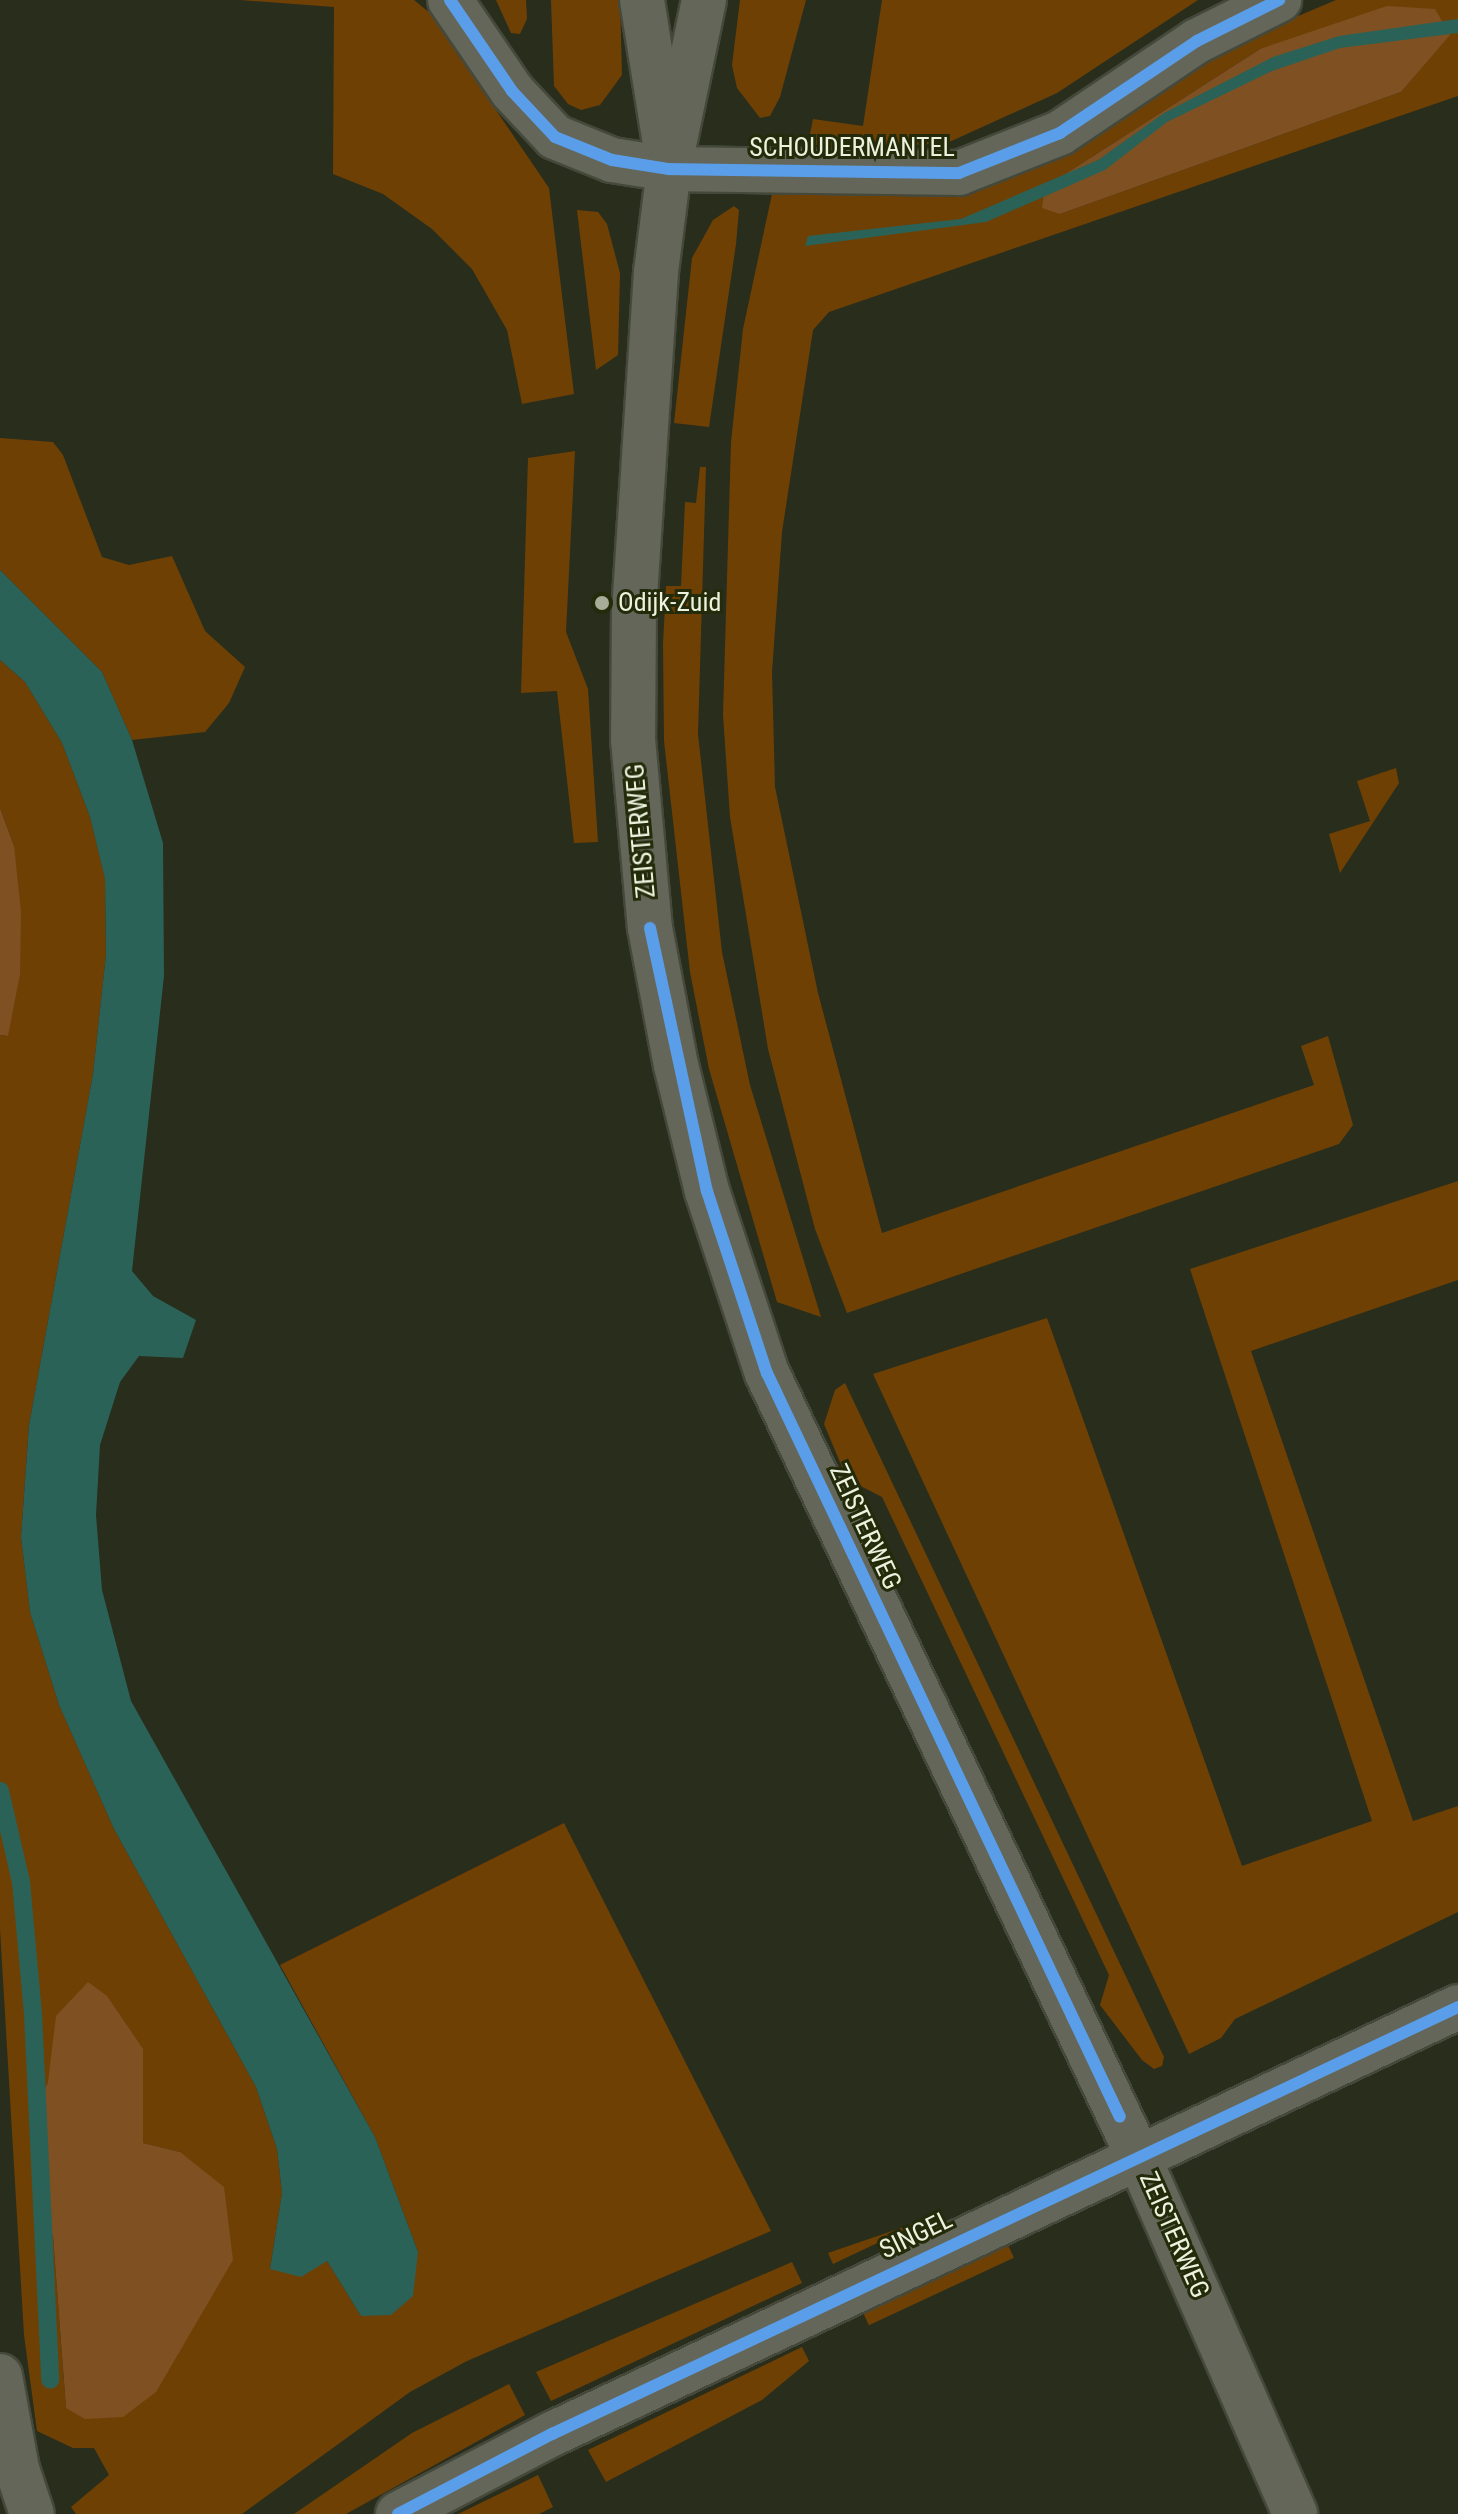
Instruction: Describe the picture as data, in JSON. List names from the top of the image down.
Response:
{
  "streets": {
    "street": ["SCHOUDERMANTEL", "ZEISTERWEG", "SINGEL"]
  },
  "crossings": [
    ["SCHOUDERMANTEL", "ZEISTERWEG"],
    ["ZEISTERWEG", "SINGEL"]
  ],
  "places": ["Odijk-Zuid"]
}
